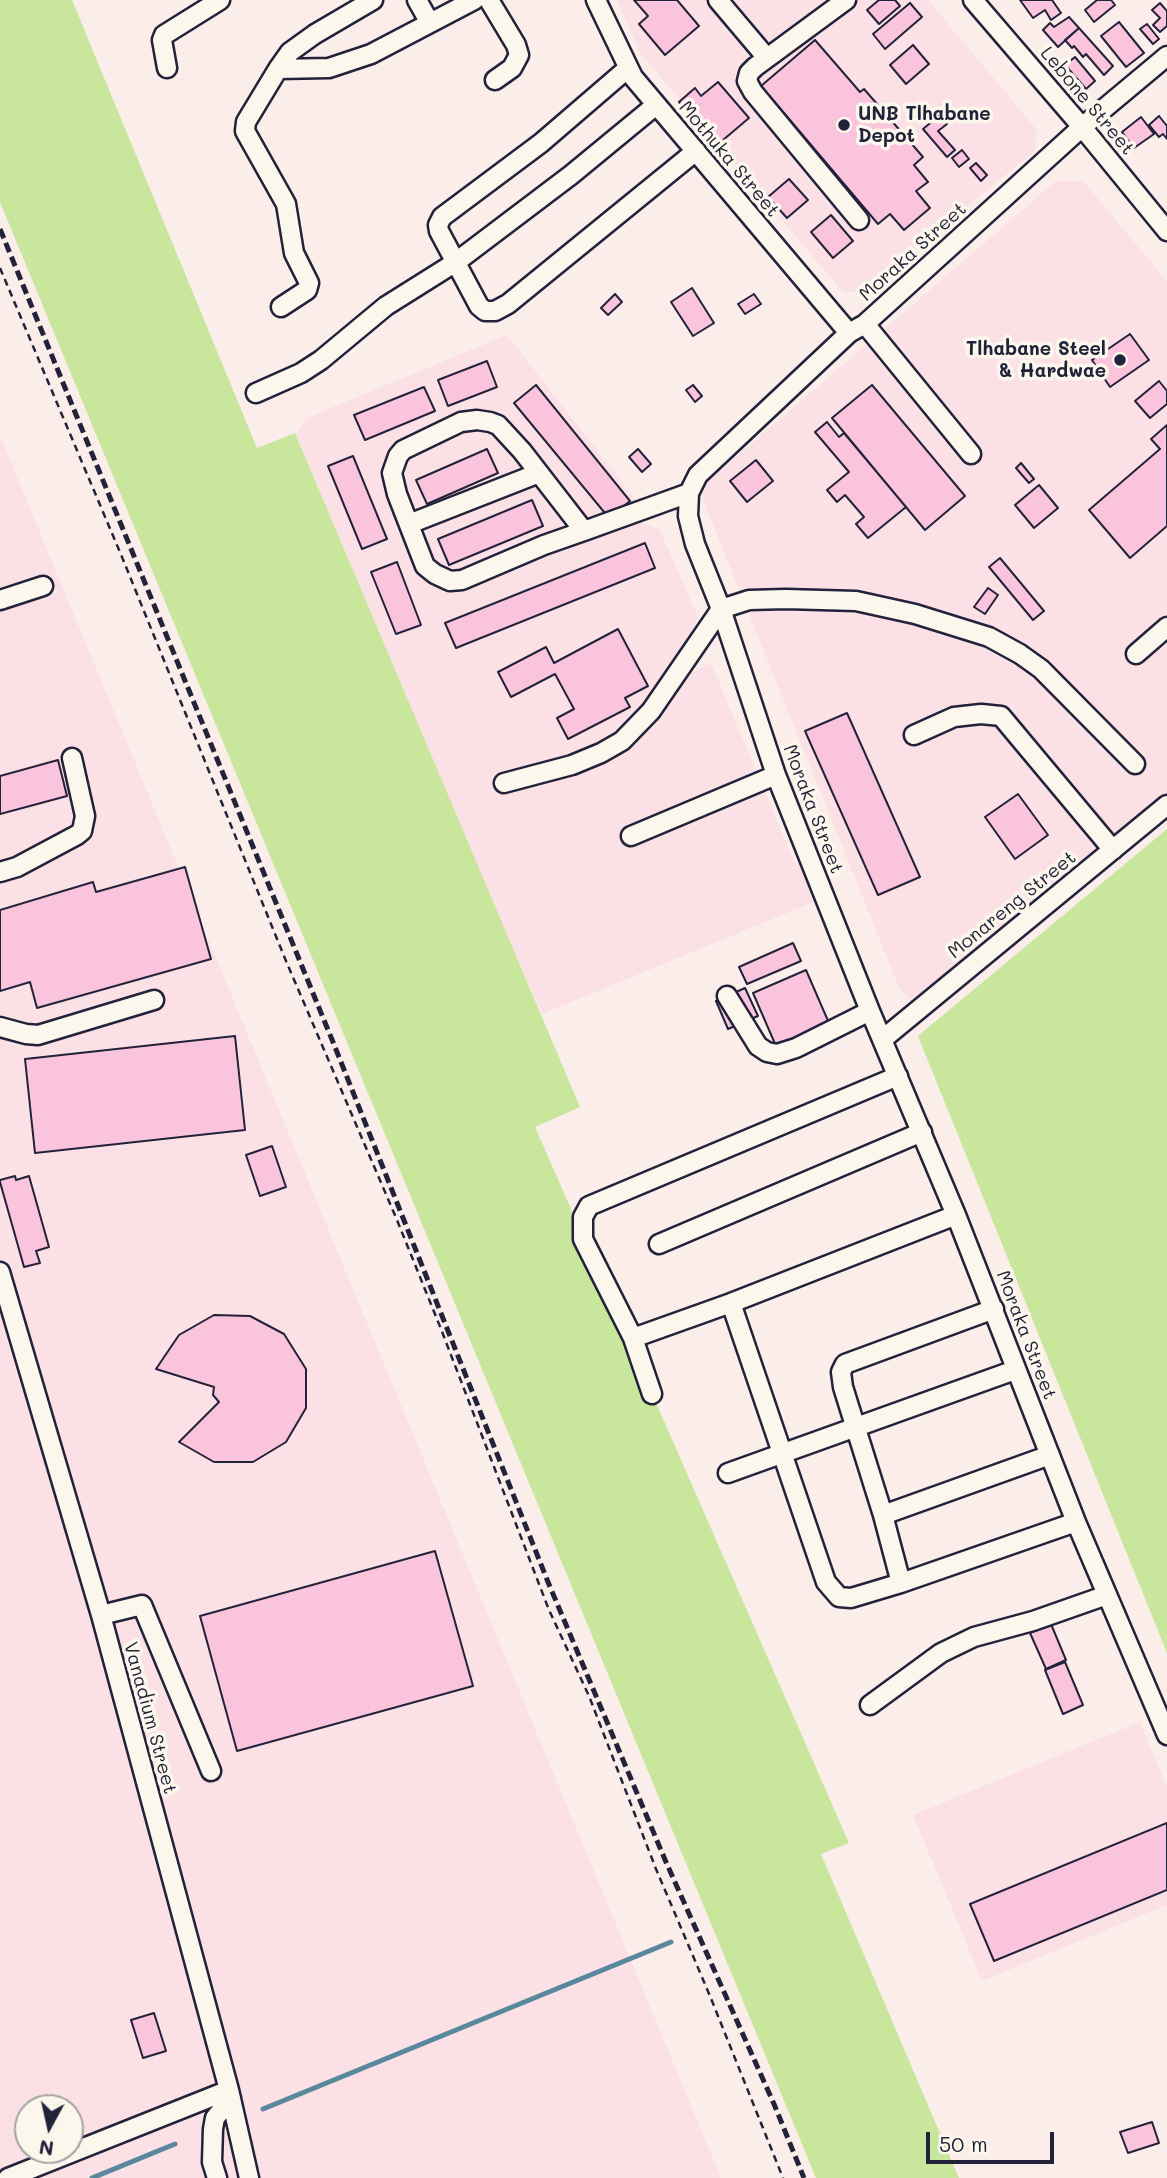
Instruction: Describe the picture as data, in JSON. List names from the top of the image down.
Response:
{
  "streets": {
    "street": [
      "Lebone Street",
      "Mothuka Street",
      "Moraka Street",
      "Monareng Street",
      "Vanadium Street"
    ]
  },
  "crossings": [
    ["Lebone Street", "Moraka Street"],
    ["Mothuka Street", "Moraka Street"],
    ["Moraka Street", "Monareng Street"]
  ],
  "places": ["UNB Tlhabane Depot", "Tlhabane Steel & Hardwae"],
  "scale_bar": "50 m",
  "north": "bottom"
}
